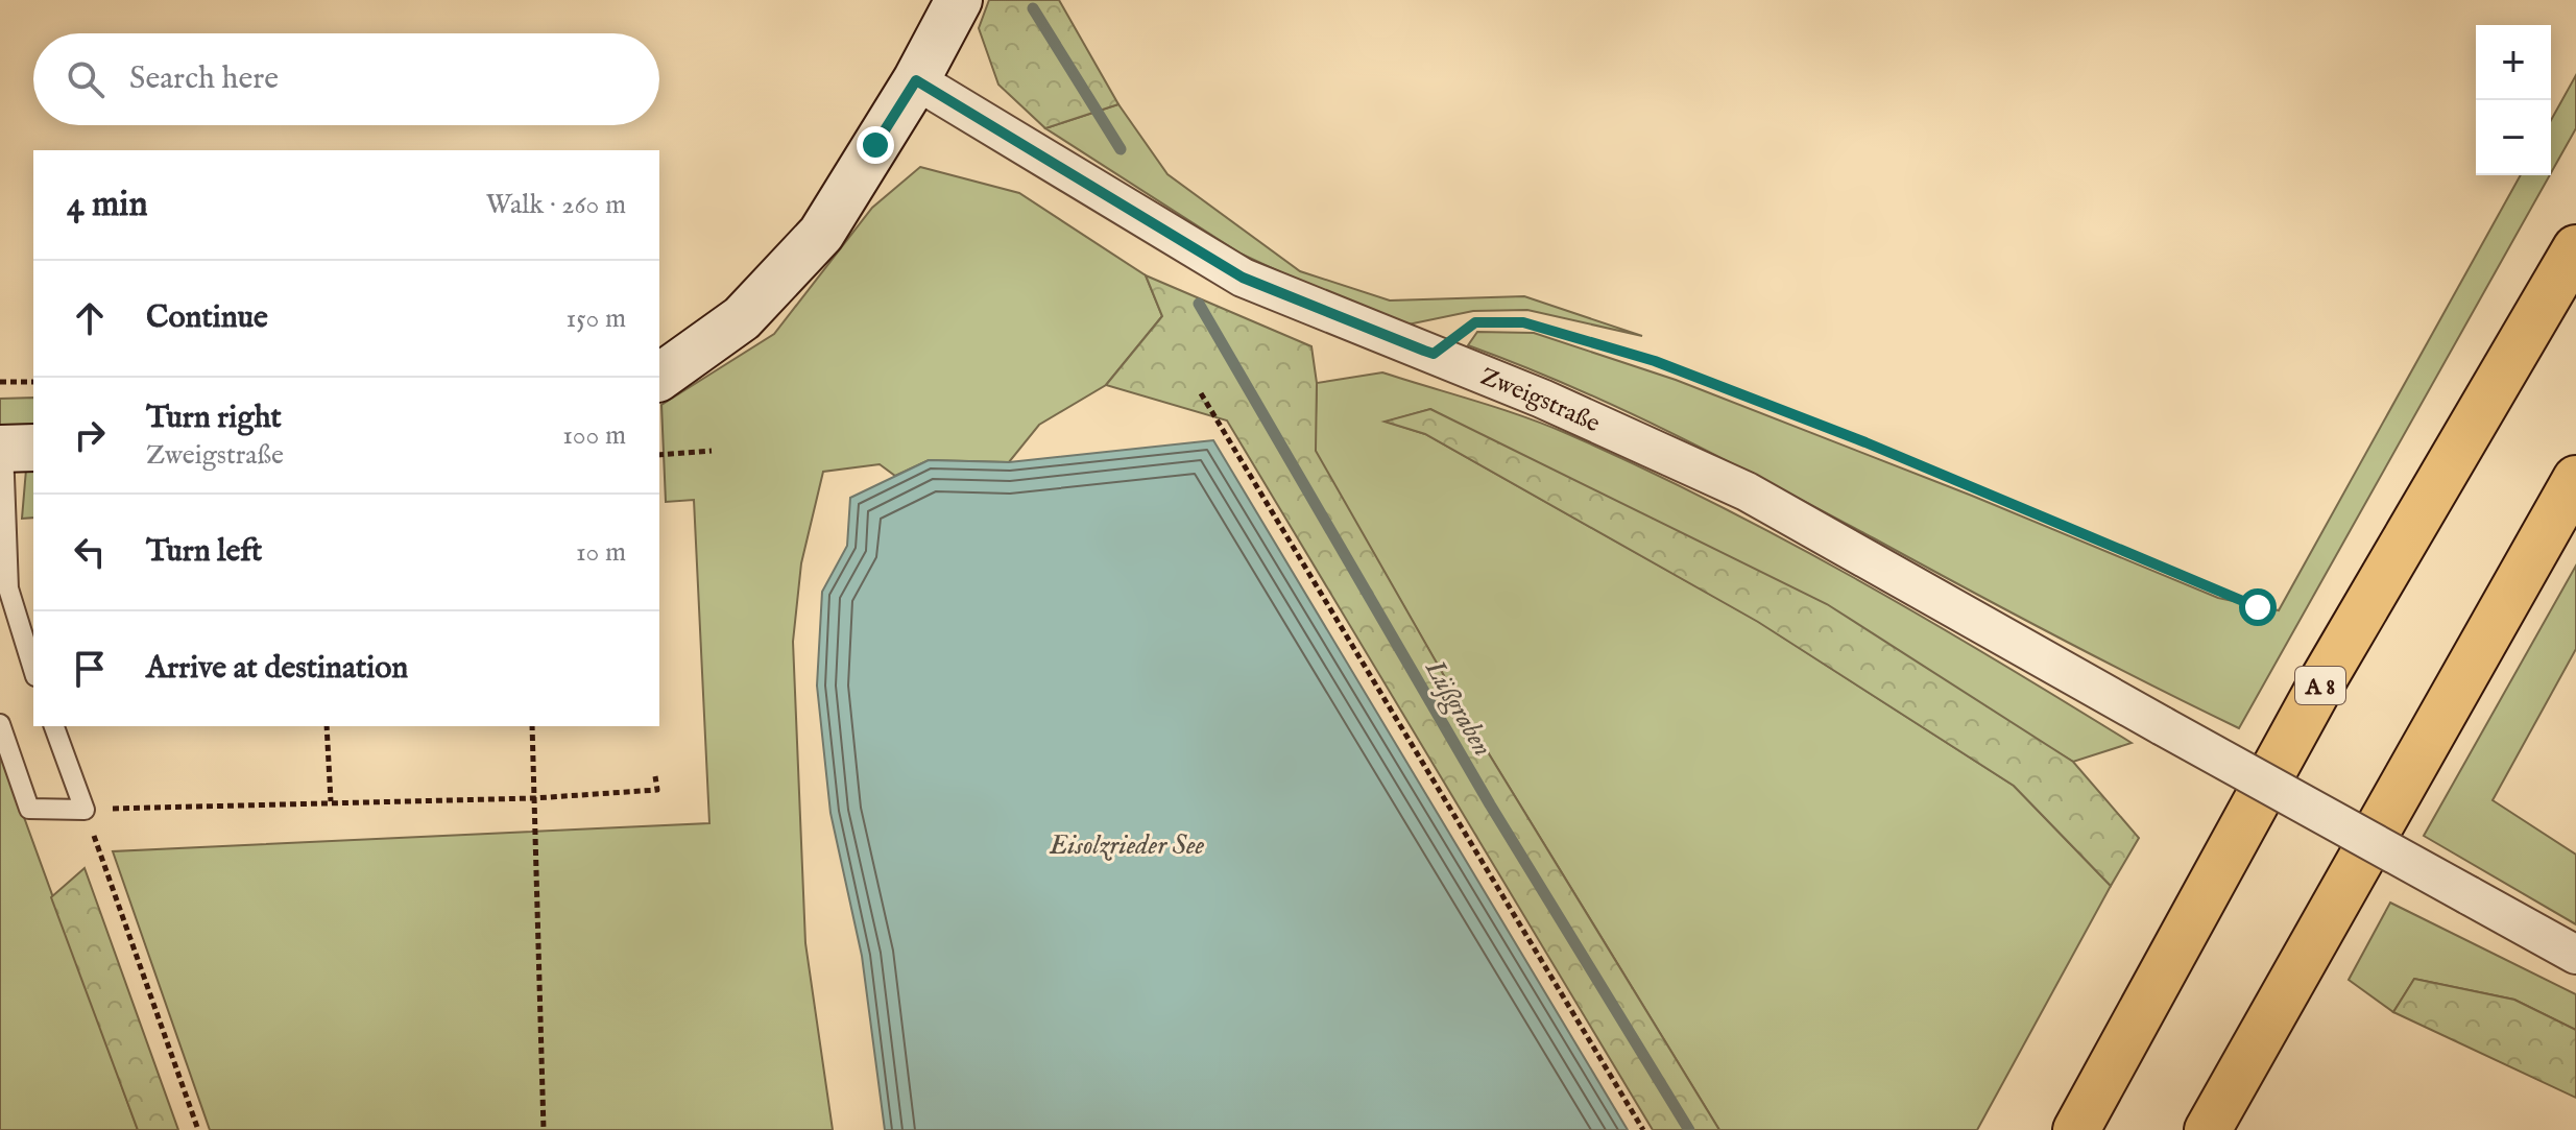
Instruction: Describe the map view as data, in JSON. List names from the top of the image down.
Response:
{
  "streets": {
    "highway": ["A 8"],
    "street": ["Zweigstraße"]
  },
  "water": ["Lüßgraben", "Eisolzrieder See"],
  "page": {
    "map_buttons": ["+", "−"],
    "search": "Search here",
    "heading": ["4 min", "Walk · 260 m"],
    "list": [
      ["Continue", "150 m"],
      ["Turn right", "Zweigstraße", "100 m"],
      ["Turn left", "10 m"],
      "Arrive at destination"
    ]
  }
}
